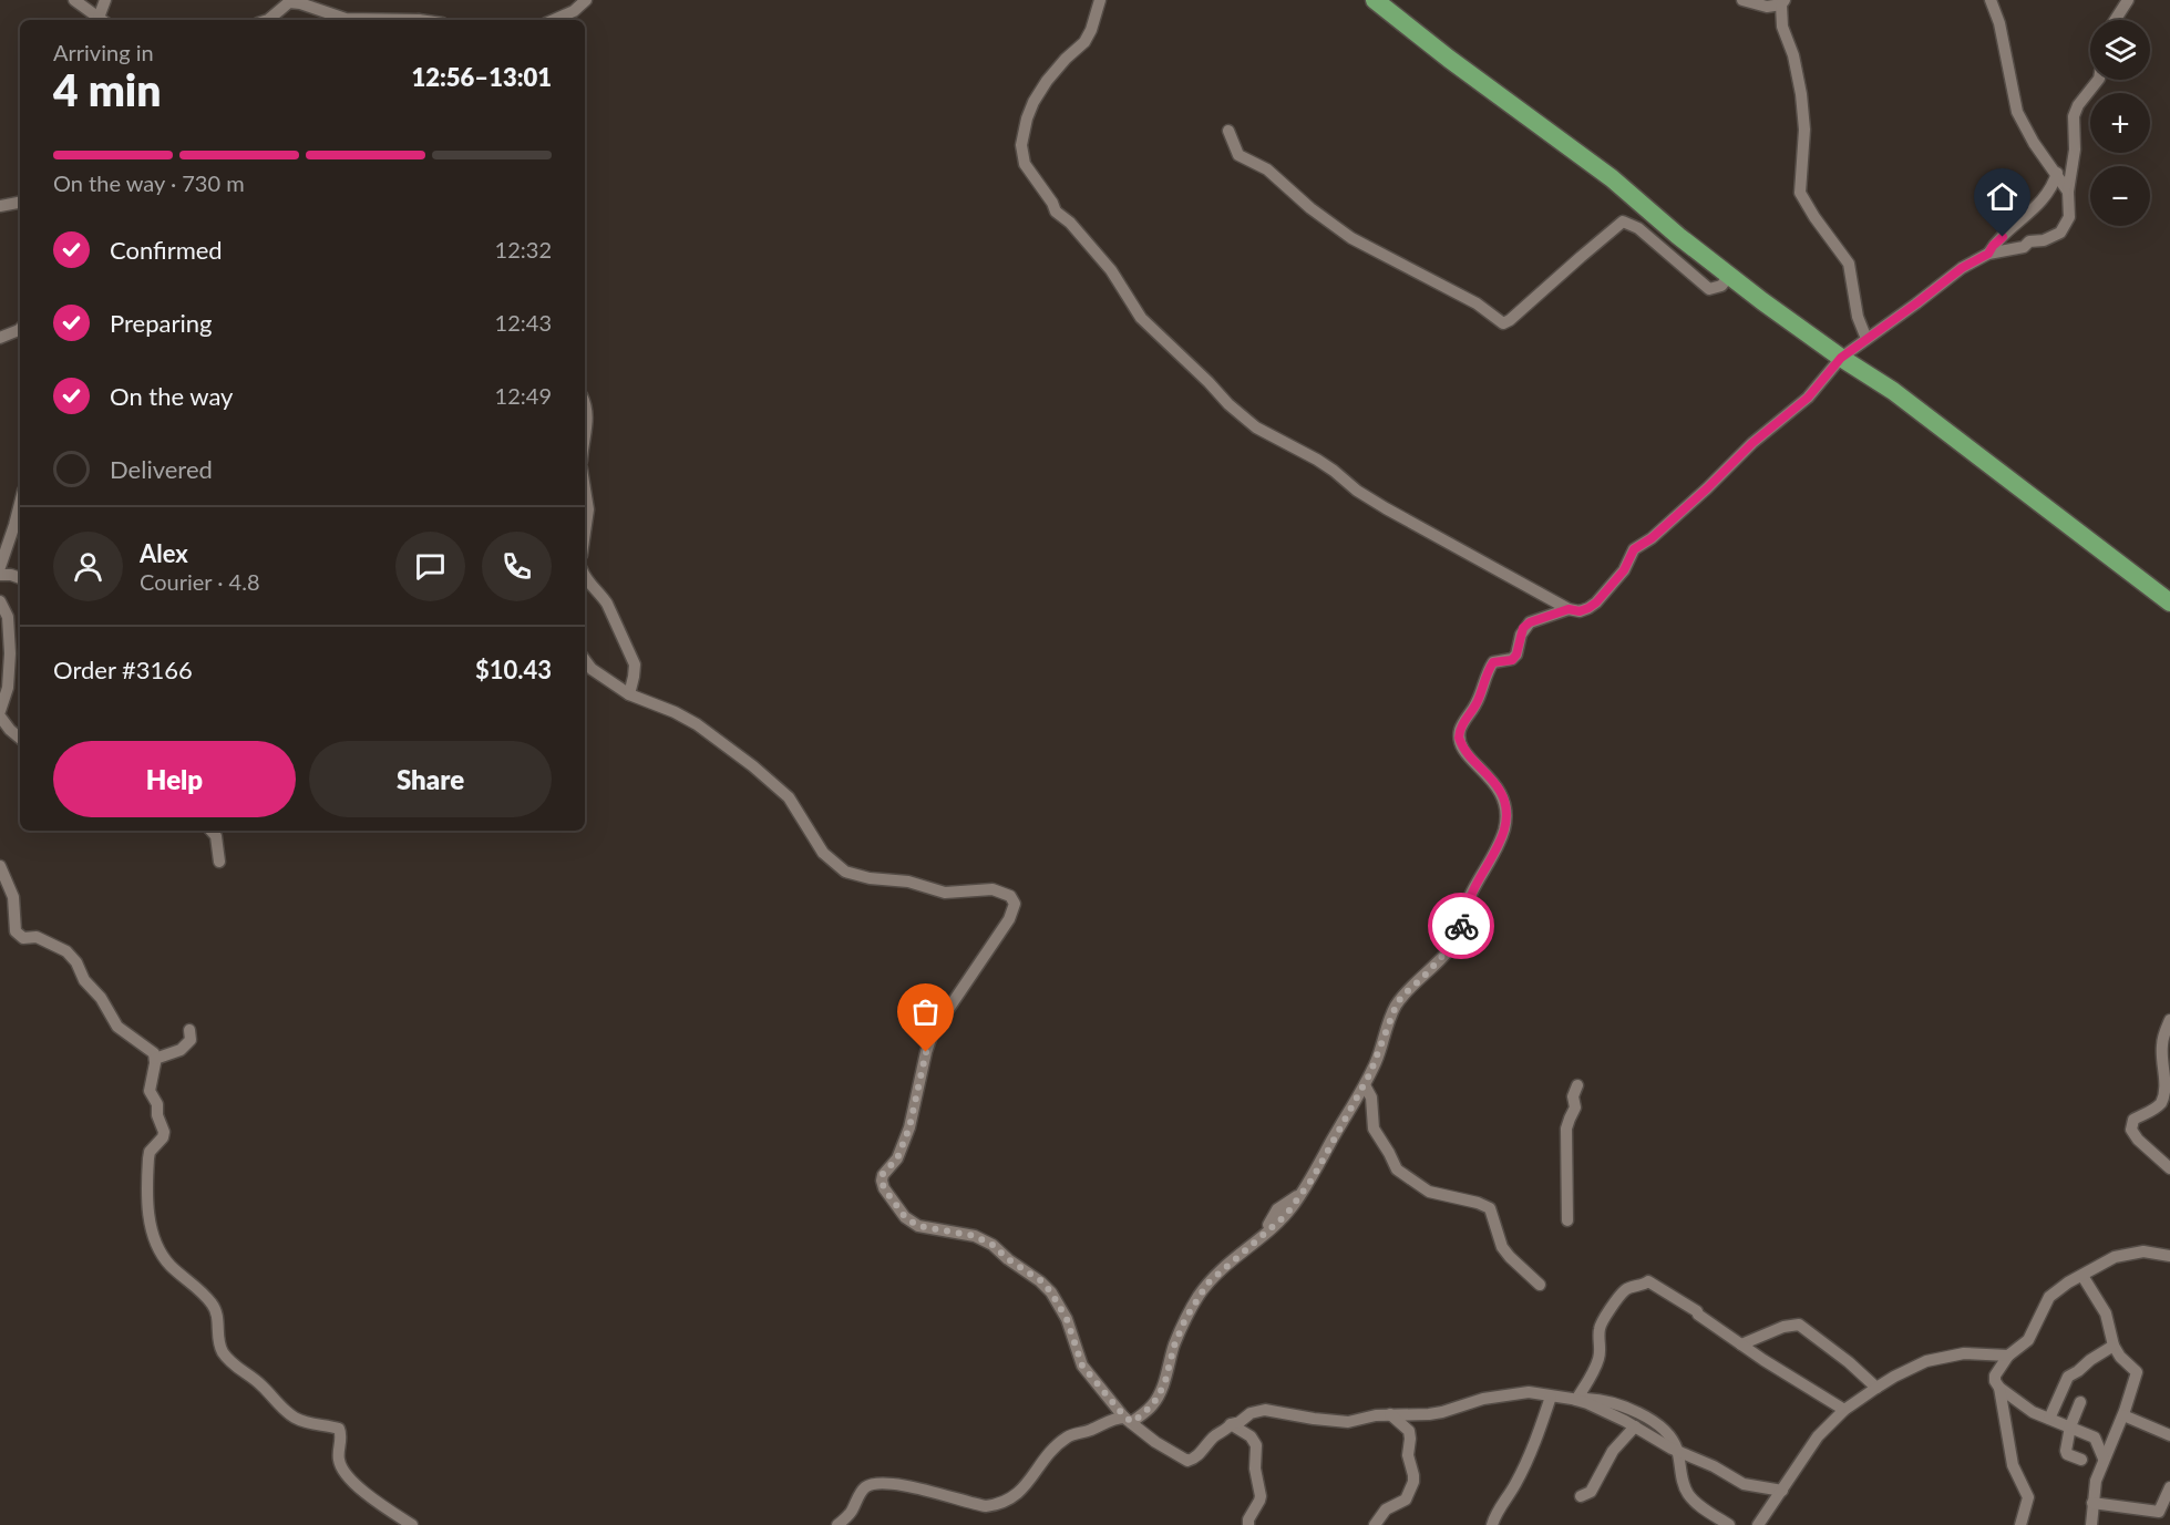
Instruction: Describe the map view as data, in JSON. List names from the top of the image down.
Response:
{
  "page": {
    "map_buttons": ["+", "−"],
    "heading": ["4 min", "Arriving in", "12:56–13:01"],
    "panel": [
      "Alex",
      "Courier · 4.8",
      "Order #3166",
      "$10.43"
    ],
    "bar": "On the way · 730 m",
    "list": [
      ["Confirmed", "12:32"],
      ["Preparing", "12:43"],
      ["On the way", "12:49"],
      "Delivered"
    ],
    "buttons": ["Help", "Share"]
  }
}
